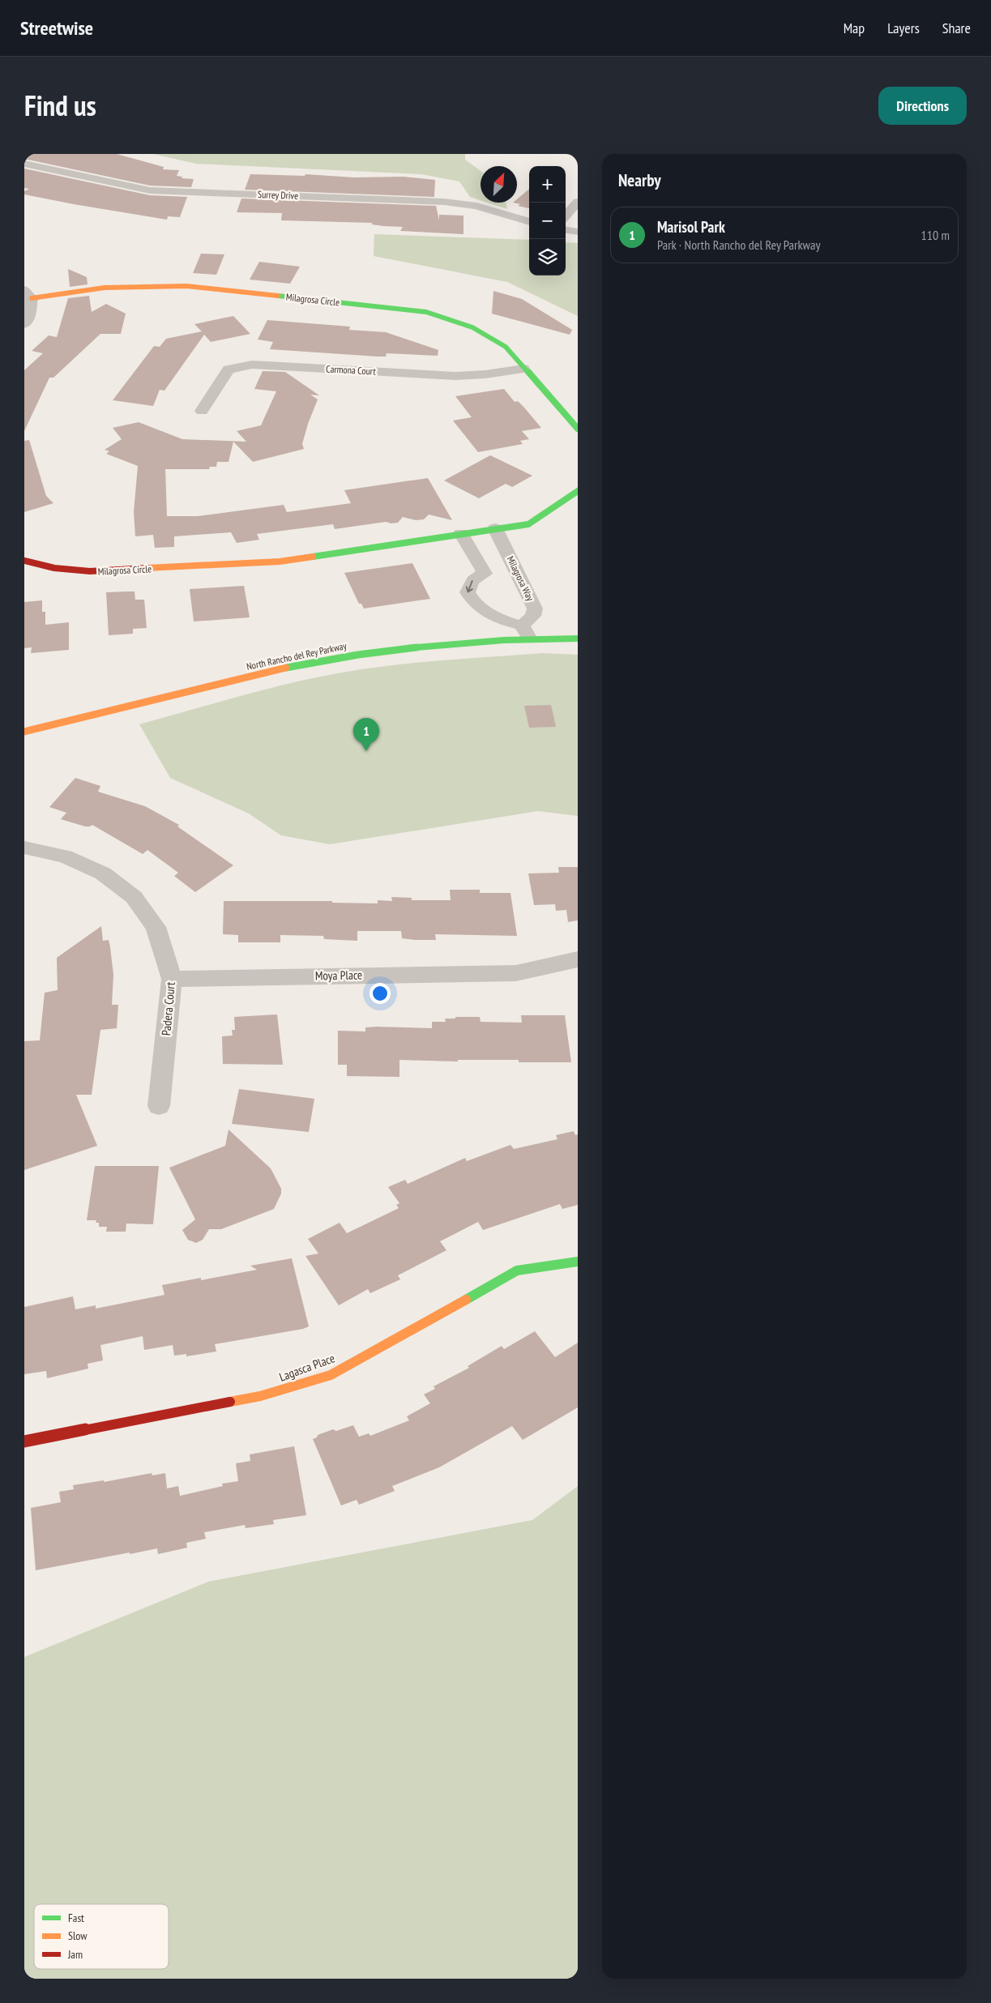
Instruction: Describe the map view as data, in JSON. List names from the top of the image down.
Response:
{
  "streets": {
    "street": [
      "Surrey Drive",
      "Milagrosa Circle",
      "Carmona Court",
      "Milagrosa Way",
      "North Rancho del Rey Parkway",
      "Moya Place",
      "Padera Court",
      "Lagasca Place"
    ]
  },
  "crossings": [
    ["Milagrosa Circle", "Carmona Court"],
    ["Milagrosa Circle", "Milagrosa Way"],
    ["Milagrosa Way", "North Rancho del Rey Parkway"],
    ["Moya Place", "Padera Court"]
  ],
  "legend": ["Fast", "Slow", "Jam"],
  "north": "top right",
  "page": {
    "header": "Streetwise",
    "nav": ["Map", "Layers", "Share"],
    "title": "Find us",
    "buttons": "Directions",
    "heading": "Nearby",
    "map_buttons": ["+", "−"],
    "list": [
      {
        "mark": "1",
        "name": "Marisol Park",
        "note": "Park · North Rancho del Rey Parkway",
        "value": "110 m"
      }
    ],
    "pins": "1"
  }
}
